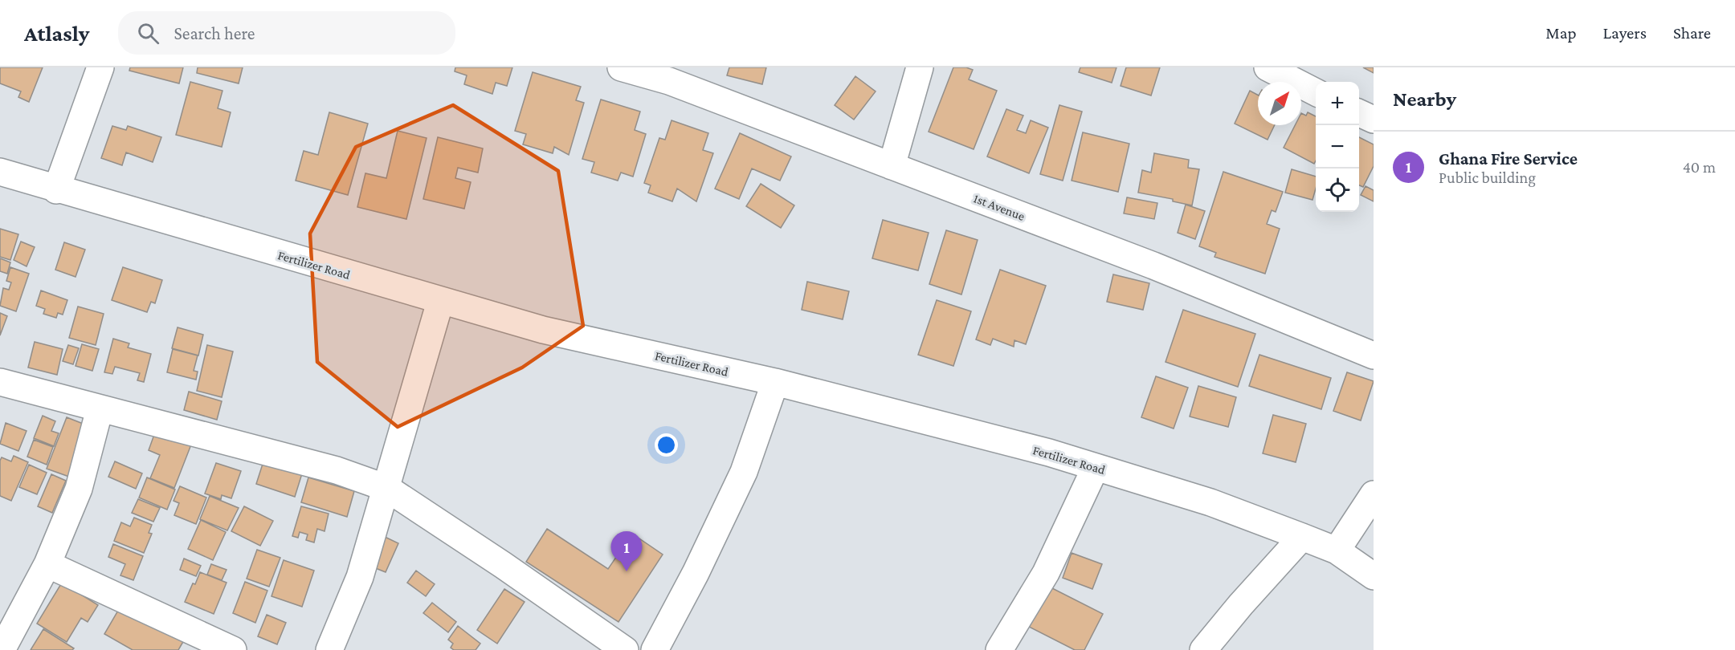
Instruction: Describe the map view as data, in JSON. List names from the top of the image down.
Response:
{
  "streets": {
    "street": ["1st Avenue", "Fertilizer Road"]
  },
  "north": "top right",
  "page": {
    "header": "Atlasly",
    "search": "Search here",
    "nav": ["Map", "Layers", "Share"],
    "heading": "Nearby",
    "map_buttons": ["+", "−"],
    "list": [
      {
        "mark": "1",
        "name": "Ghana Fire Service",
        "note": "Public building",
        "value": "40 m"
      }
    ],
    "pins": "1"
  }
}
